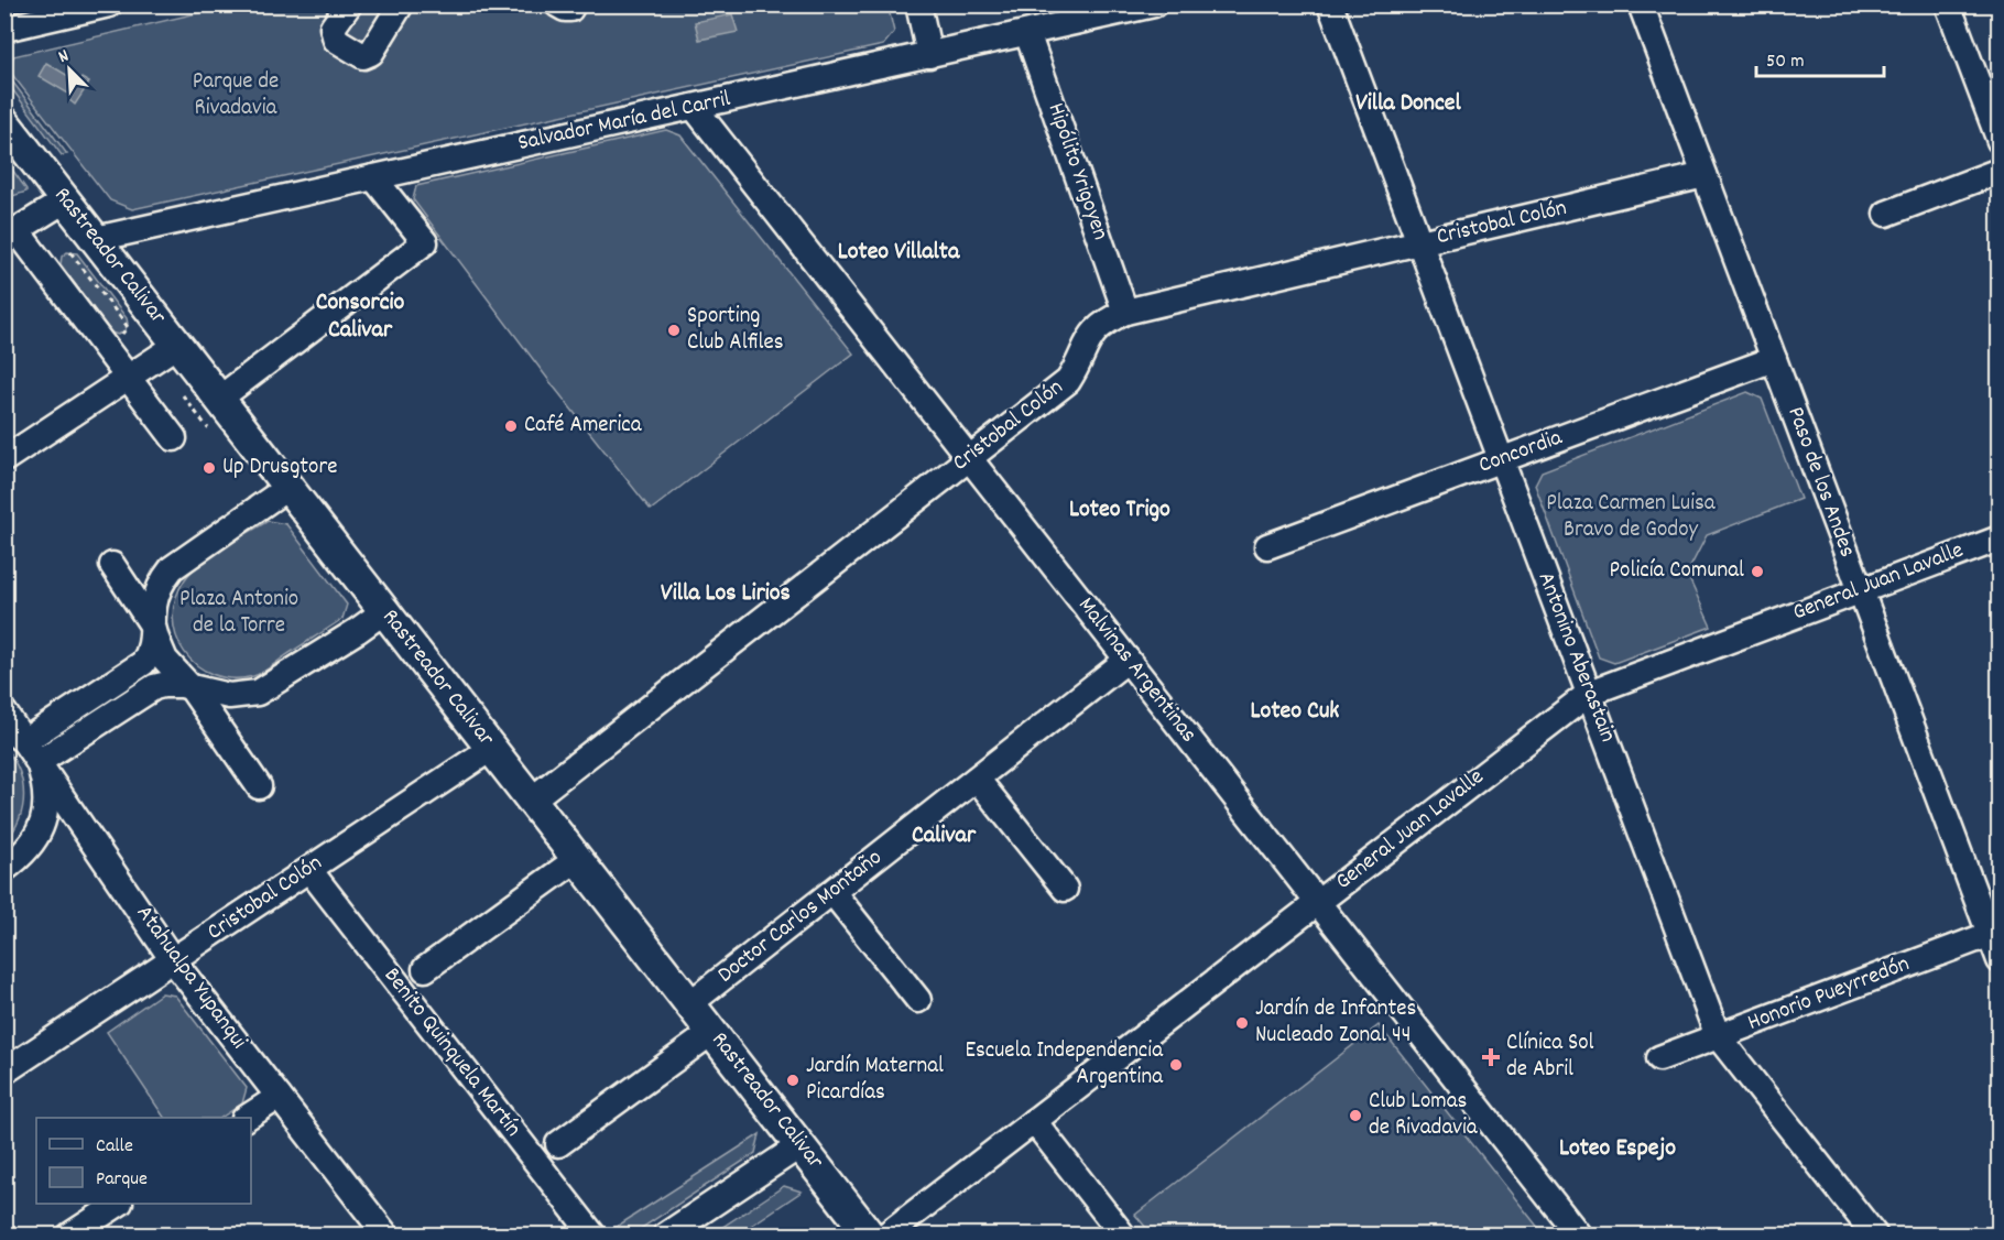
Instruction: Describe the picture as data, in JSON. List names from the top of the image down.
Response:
{
  "streets": {
    "main road": ["Rastreador Calivar"],
    "street": [
      "Salvador María del Carril",
      "Hipólito Yrigoyen",
      "Cristobal Colón",
      "Concordia",
      "Paso de los Andes",
      "General Juan Lavalle",
      "Antonino Aberastain",
      "Malvinas Argentinas",
      "Doctor Carlos Montaño",
      "Atahualpa Yupanqui",
      "Honorio Pueyrredón",
      "Benito Quinquela Martín"
    ]
  },
  "crossings": [
    ["Salvador María del Carril", "Hipólito Yrigoyen"],
    ["Salvador María del Carril", "Rastreador Calivar"],
    ["Salvador María del Carril", "Malvinas Argentinas"],
    ["Hipólito Yrigoyen", "Cristobal Colón"],
    ["Cristobal Colón", "Rastreador Calivar"],
    ["Cristobal Colón", "Paso de los Andes"],
    ["Cristobal Colón", "Antonino Aberastain"],
    ["Cristobal Colón", "Malvinas Argentinas"],
    ["Cristobal Colón", "Atahualpa Yupanqui"],
    ["Cristobal Colón", "Benito Quinquela Martín"],
    ["Rastreador Calivar", "General Juan Lavalle"],
    ["Rastreador Calivar", "Doctor Carlos Montaño"],
    ["Concordia", "Paso de los Andes"],
    ["Concordia", "Antonino Aberastain"],
    ["Paso de los Andes", "General Juan Lavalle"],
    ["Paso de los Andes", "Honorio Pueyrredón"],
    ["General Juan Lavalle", "Antonino Aberastain"],
    ["General Juan Lavalle", "Malvinas Argentinas"],
    ["Antonino Aberastain", "Honorio Pueyrredón"],
    ["Malvinas Argentinas", "Doctor Carlos Montaño"]
  ],
  "districts": [
    "Villa Doncel",
    "Loteo Villalta",
    "Consorcio Calivar",
    "Loteo Trigo",
    "Villa Los Lirios",
    "Loteo Cuk",
    "Calivar",
    "Loteo Espejo"
  ],
  "parks": ["Parque de Rivadavia", "Plaza Carmen Luisa Bravo de Godoy", "Plaza Antonio de la Torre"],
  "places": {
    "other": [
      "Sporting Club Alfiles",
      "Café America",
      "Up Drusgtore",
      "Policía Comunal",
      "Jardín de Infantes Nucleado Zonal 44",
      "Escuela Independencia Argentina",
      "Jardín Maternal Picardías",
      "Club Lomas de Rivadavia"
    ],
    "health": ["Clínica Sol de Abril"]
  },
  "legend": ["Calle", "Parque"],
  "scale_bar": "50 m",
  "north": "top left"
}
